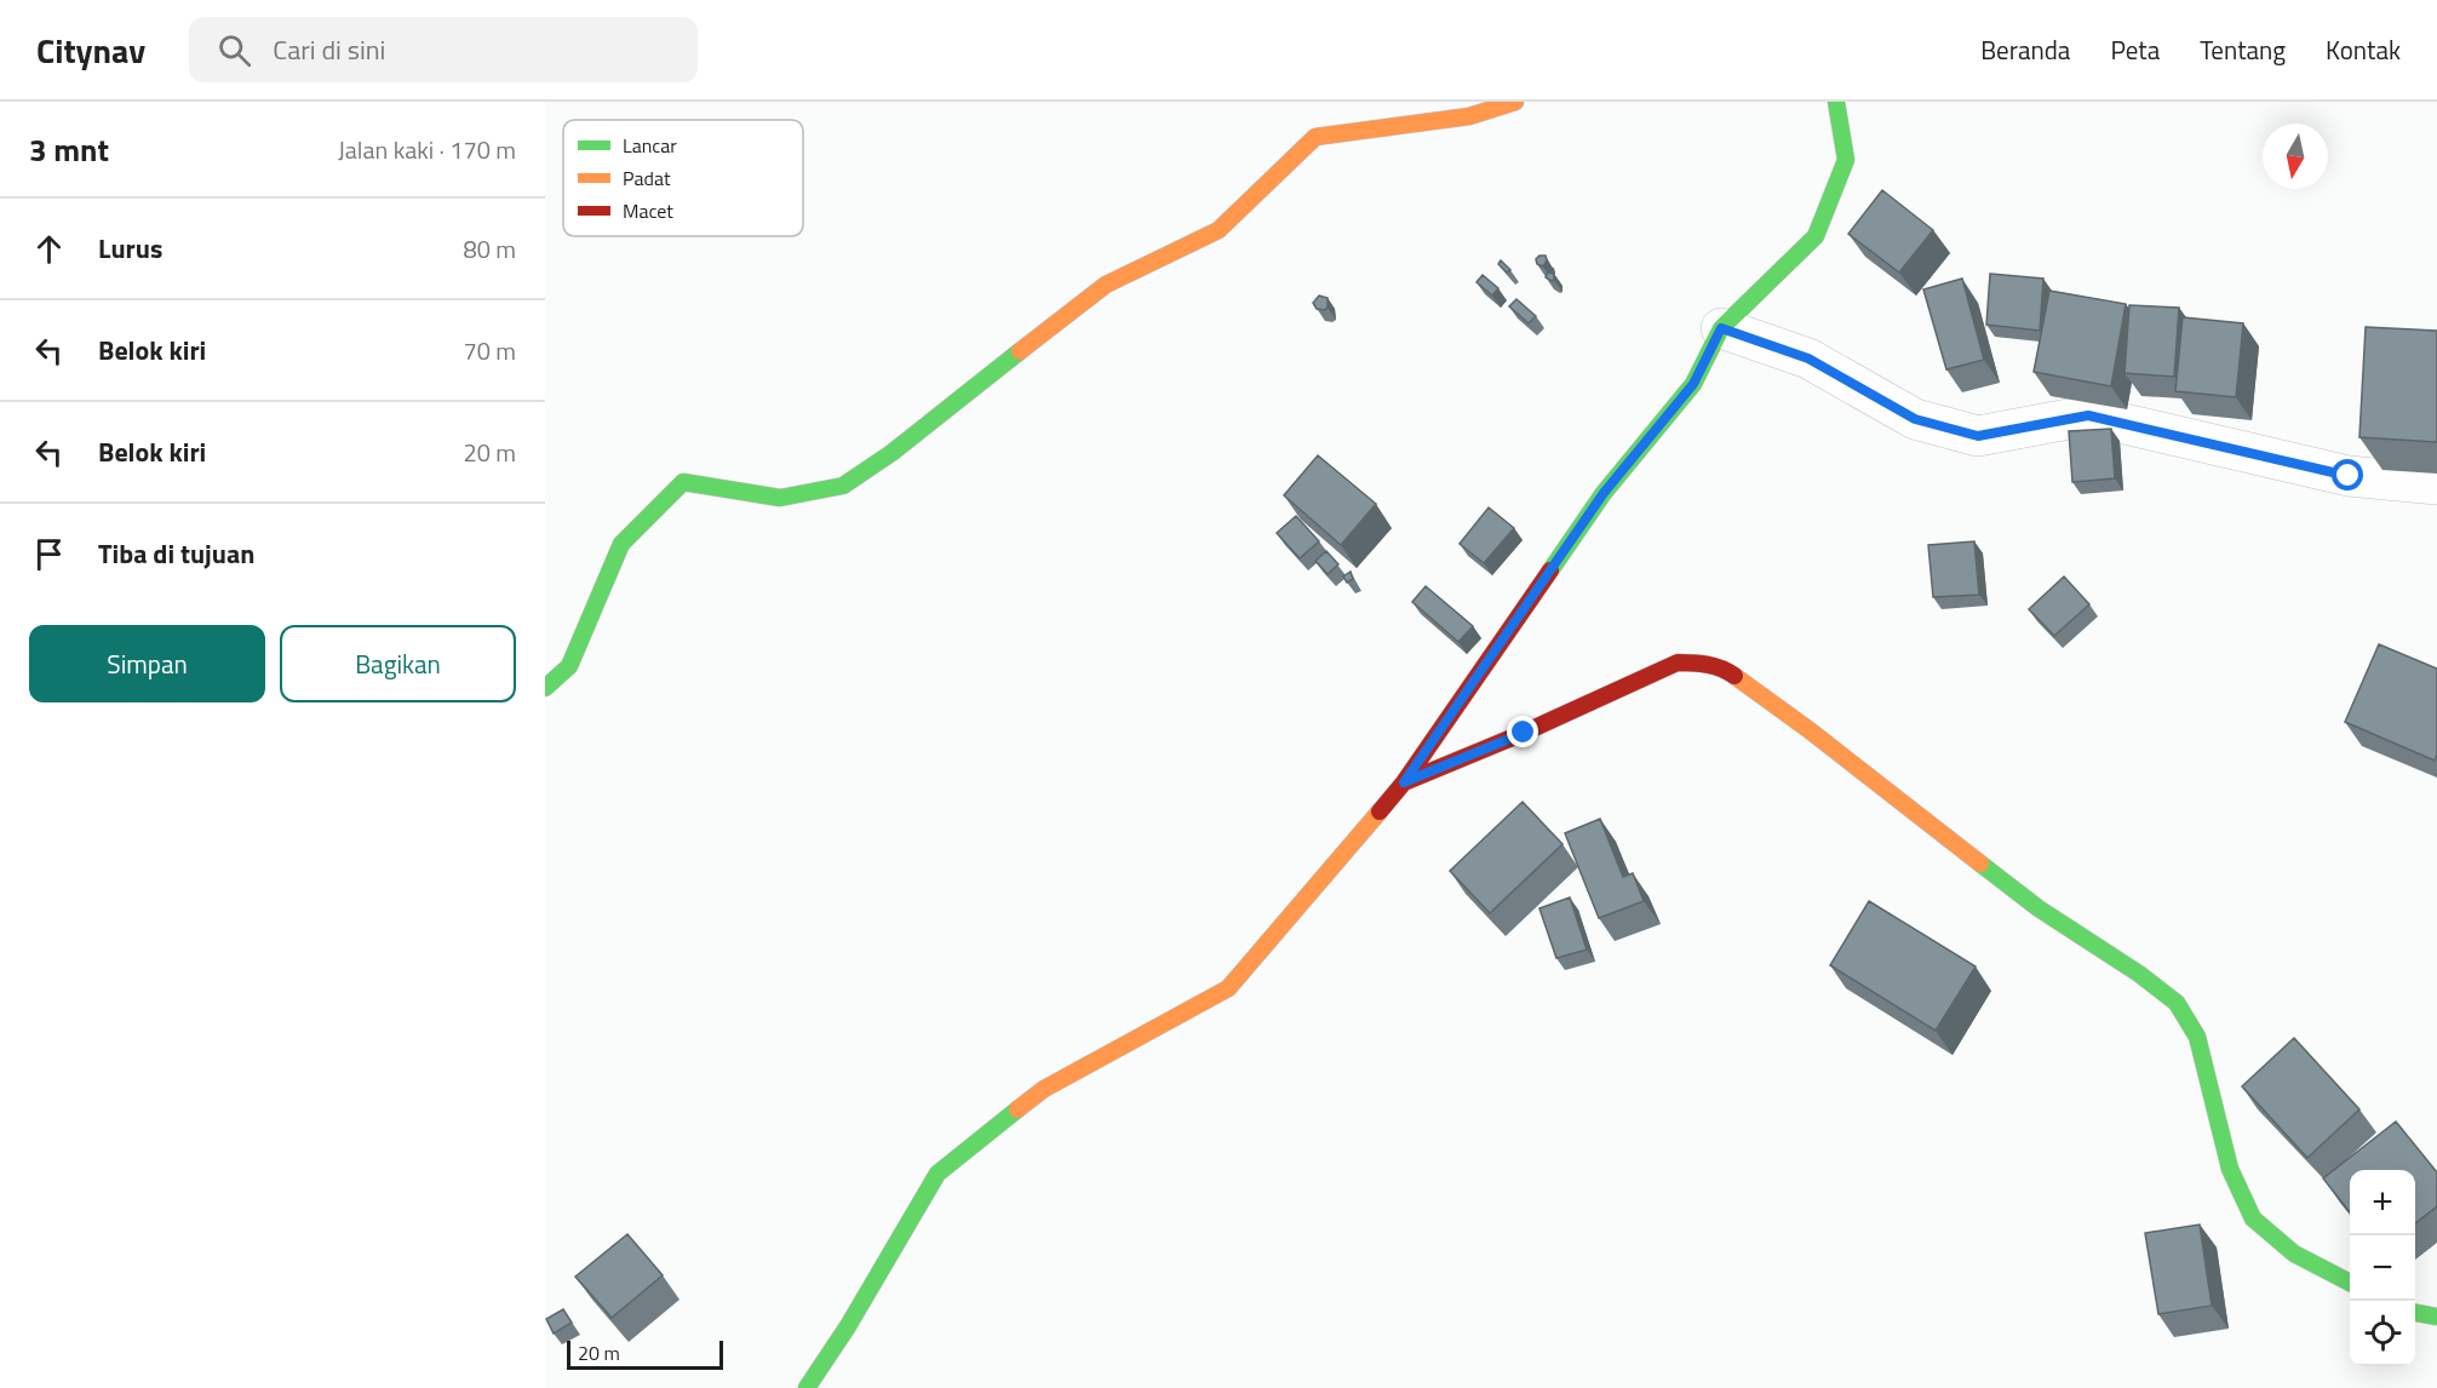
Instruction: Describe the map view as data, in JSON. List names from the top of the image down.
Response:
{
  "legend": ["Lancar", "Padat", "Macet"],
  "scale_bar": "20 m",
  "north": "bottom",
  "page": {
    "header": "Citynav",
    "search": "Cari di sini",
    "nav": [
      "Beranda",
      "Peta",
      "Tentang",
      "Kontak"
    ],
    "heading": ["3 mnt", "Jalan kaki · 170 m"],
    "list": [
      ["Lurus", "80 m"],
      ["Belok kiri", "70 m"],
      ["Belok kiri", "20 m"],
      "Tiba di tujuan"
    ],
    "buttons": ["Simpan", "Bagikan"],
    "map_buttons": ["+", "−"],
    "scale": "20 m"
  }
}
